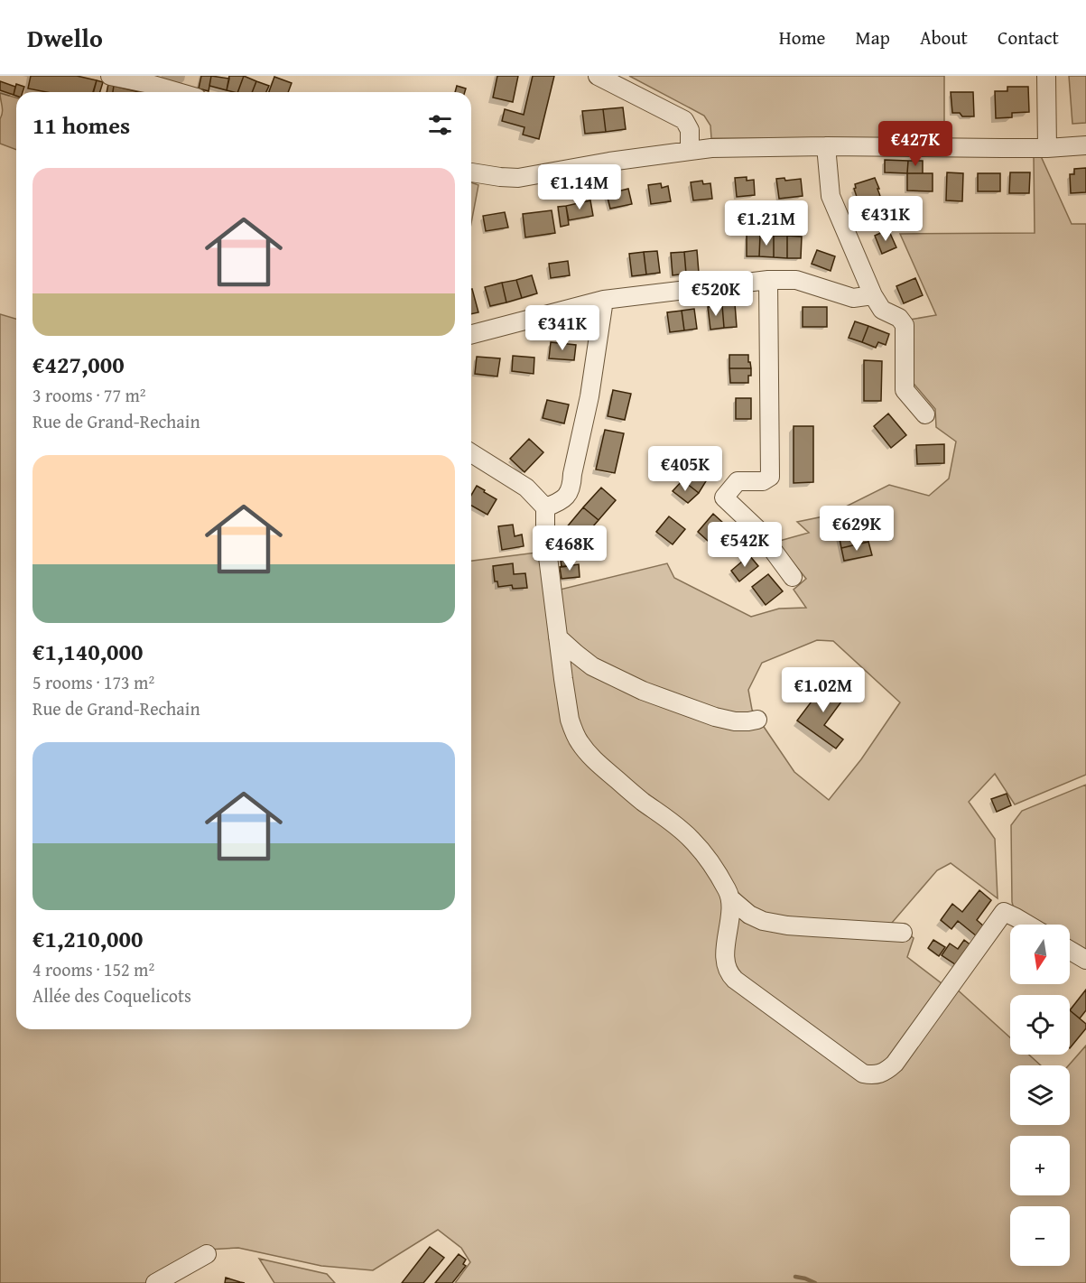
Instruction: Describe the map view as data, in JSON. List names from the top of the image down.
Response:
{
  "north": "bottom",
  "page": {
    "header": "Dwello",
    "nav": [
      "Home",
      "Map",
      "About",
      "Contact"
    ],
    "heading": "11 homes",
    "price": [
      "€427K",
      "€1.14M",
      "€431K",
      "€1.21M",
      "€520K",
      "€341K",
      "€405K",
      "€629K",
      "€542K",
      "€468K",
      "€1.02M"
    ],
    "list": [
      {
        "name": "€427,000",
        "note": "3 rooms · 77 m² · Rue de Grand-Rechain"
      },
      {
        "name": "€1,140,000",
        "note": "5 rooms · 173 m² · Rue de Grand-Rechain"
      },
      {
        "name": "€1,210,000",
        "note": "4 rooms · 152 m² · Allée des Coquelicots"
      }
    ],
    "map_buttons": ["+", "−"]
  }
}
